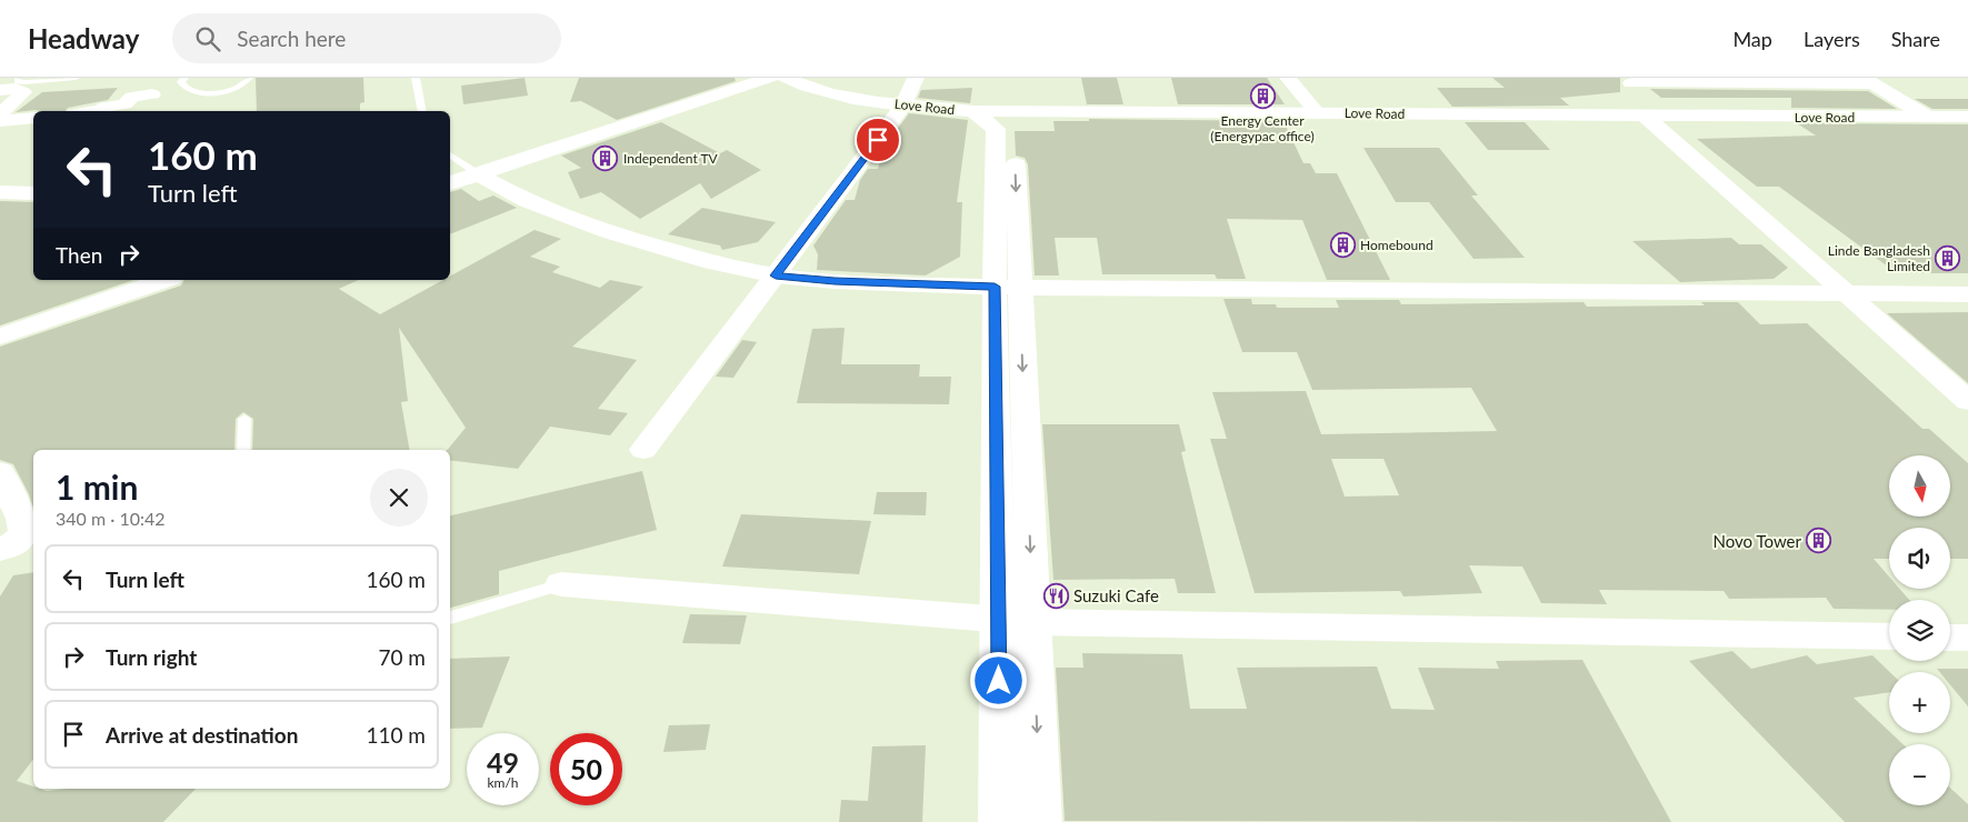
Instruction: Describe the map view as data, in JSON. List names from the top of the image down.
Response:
{
  "streets": {
    "main road": ["Love Road"]
  },
  "places": {
    "building": [
      "Energy Center (Energypac office)",
      "Independent TV",
      "Homebound",
      "Linde Bangladesh Limited",
      "Novo Tower"
    ],
    "restaurant": ["Suzuki Cafe"]
  },
  "north": "bottom",
  "page": {
    "header": "Headway",
    "search": "Search here",
    "nav": ["Map", "Layers", "Share"],
    "turn": ["160 m", "Turn left"],
    "then": "Then",
    "heading": ["1 min", "340 m · 10:42"],
    "map_buttons": ["+", "−"],
    "list": [
      {
        "name": "Turn left",
        "value": "160 m"
      },
      {
        "name": "Turn right",
        "value": "70 m"
      },
      {
        "name": "Arrive at destination",
        "value": "110 m"
      }
    ],
    "speed": "49 km/h",
    "limit": "50"
  }
}
